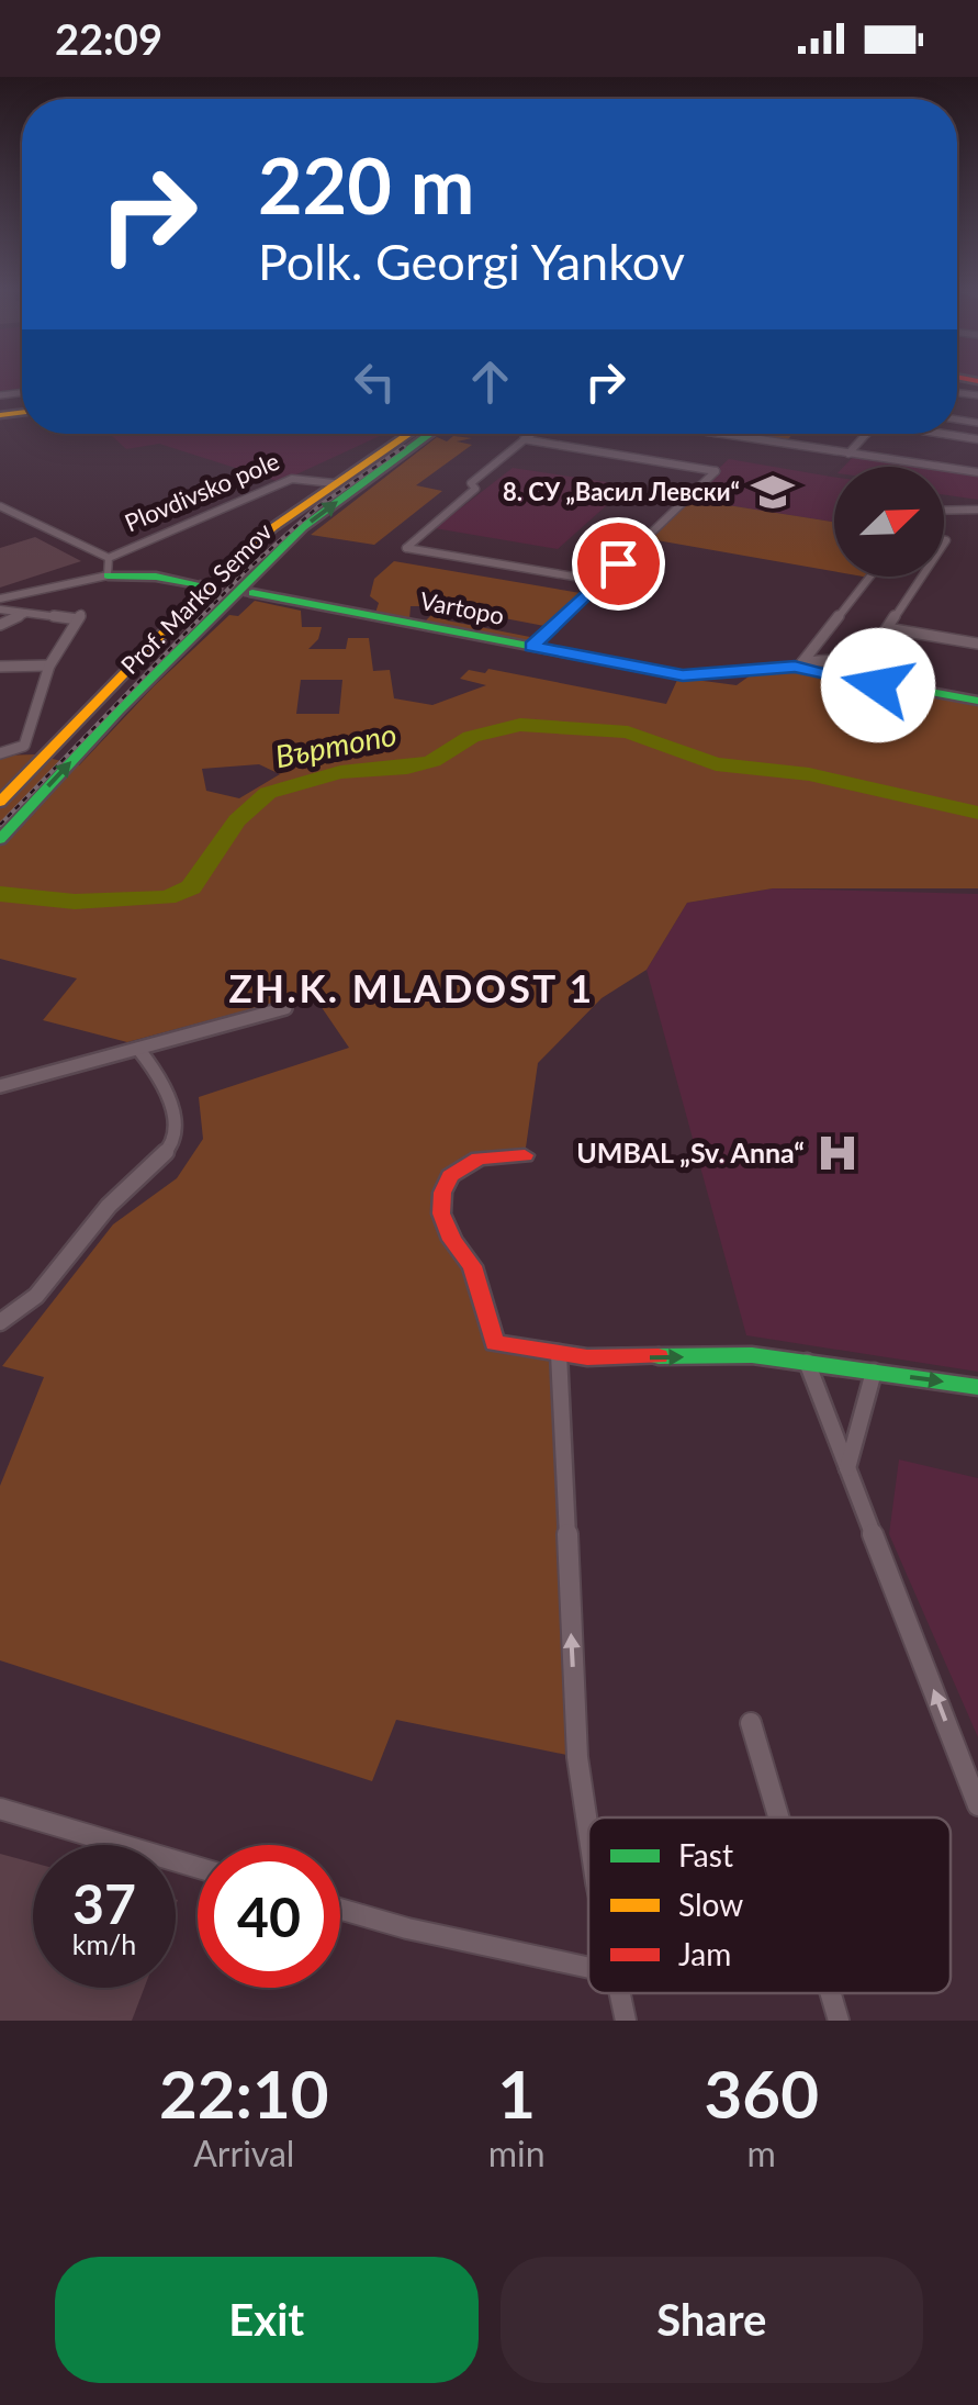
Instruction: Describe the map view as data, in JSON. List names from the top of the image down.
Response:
{
  "streets": {
    "main road": ["Plovdivsko pole", "Prof. Marko Semov", "Vartopo"]
  },
  "crossings": [
    ["Plovdivsko pole", "Prof. Marko Semov"]
  ],
  "districts": ["ZH.K. MLADOST 1"],
  "water": ["Въртопо"],
  "places": {
    "school or university": ["8. СУ „Васил Левски“"],
    "hospital": ["UMBAL „Sv. Anna“"]
  },
  "legend": ["Fast", "Slow", "Jam"],
  "north": "top right",
  "page": {
    "status": "22:09",
    "turn": ["220 m", "Polk. Georgi Yankov"],
    "speed": "37 km/h",
    "limit": "40",
    "eta": [
      "22:10",
      "Arrival",
      "1",
      "min",
      "360",
      "m"
    ],
    "buttons": ["Exit", "Share"]
  }
}
